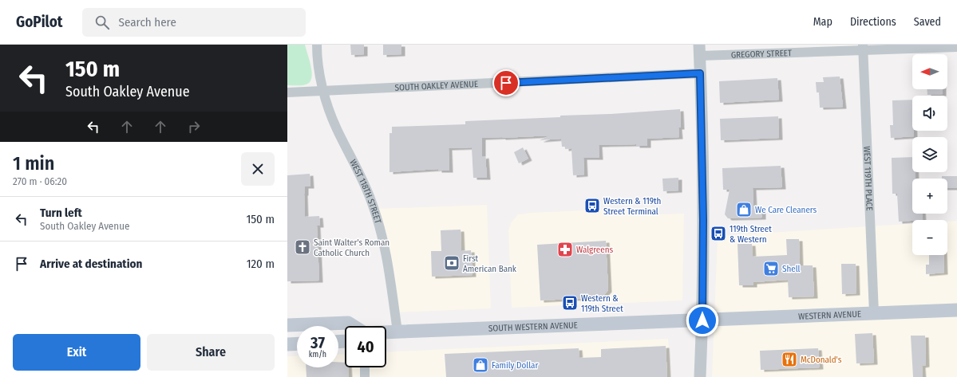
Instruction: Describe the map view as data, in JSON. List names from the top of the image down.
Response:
{
  "streets": {
    "main road": ["WESTERN AVENUE", "SOUTH WESTERN AVENUE"],
    "street": [
      "GREGORY STREET",
      "SOUTH OAKLEY AVENUE",
      "WEST 119TH PLACE",
      "WEST 118TH STREET"
    ]
  },
  "crossings": [
    ["GREGORY STREET", "WEST 119TH PLACE"],
    ["SOUTH OAKLEY AVENUE", "WEST 118TH STREET"],
    ["WEST 119TH PLACE", "WESTERN AVENUE"],
    ["WEST 118TH STREET", "SOUTH WESTERN AVENUE"],
    ["WESTERN AVENUE", "SOUTH WESTERN AVENUE"]
  ],
  "places": {
    "bus stop": ["Western & 119th Street Terminal", "119th Street & Western", "Western & 119th Street"],
    "shop": ["We Care Cleaners", "Family Dollar"],
    "church": ["Saint Walter's Roman Catholic Church"],
    "pharmacy": ["Walgreens"],
    "bank": ["First American Bank"],
    "supermarket": ["Shell"],
    "restaurant": ["McDonald's"]
  },
  "north": "left",
  "page": {
    "header": "GoPilot",
    "search": "Search here",
    "nav": ["Map", "Directions", "Saved"],
    "turn": ["150 m", "South Oakley Avenue"],
    "map_buttons": ["+", "−"],
    "heading": ["1 min", "270 m · 06:20"],
    "list": [
      {
        "name": "Turn left",
        "note": "South Oakley Avenue",
        "value": "150 m"
      },
      {
        "name": "Arrive at destination",
        "value": "120 m"
      }
    ],
    "speed": "37 km/h",
    "limit": "40",
    "buttons": ["Exit", "Share"]
  }
}
